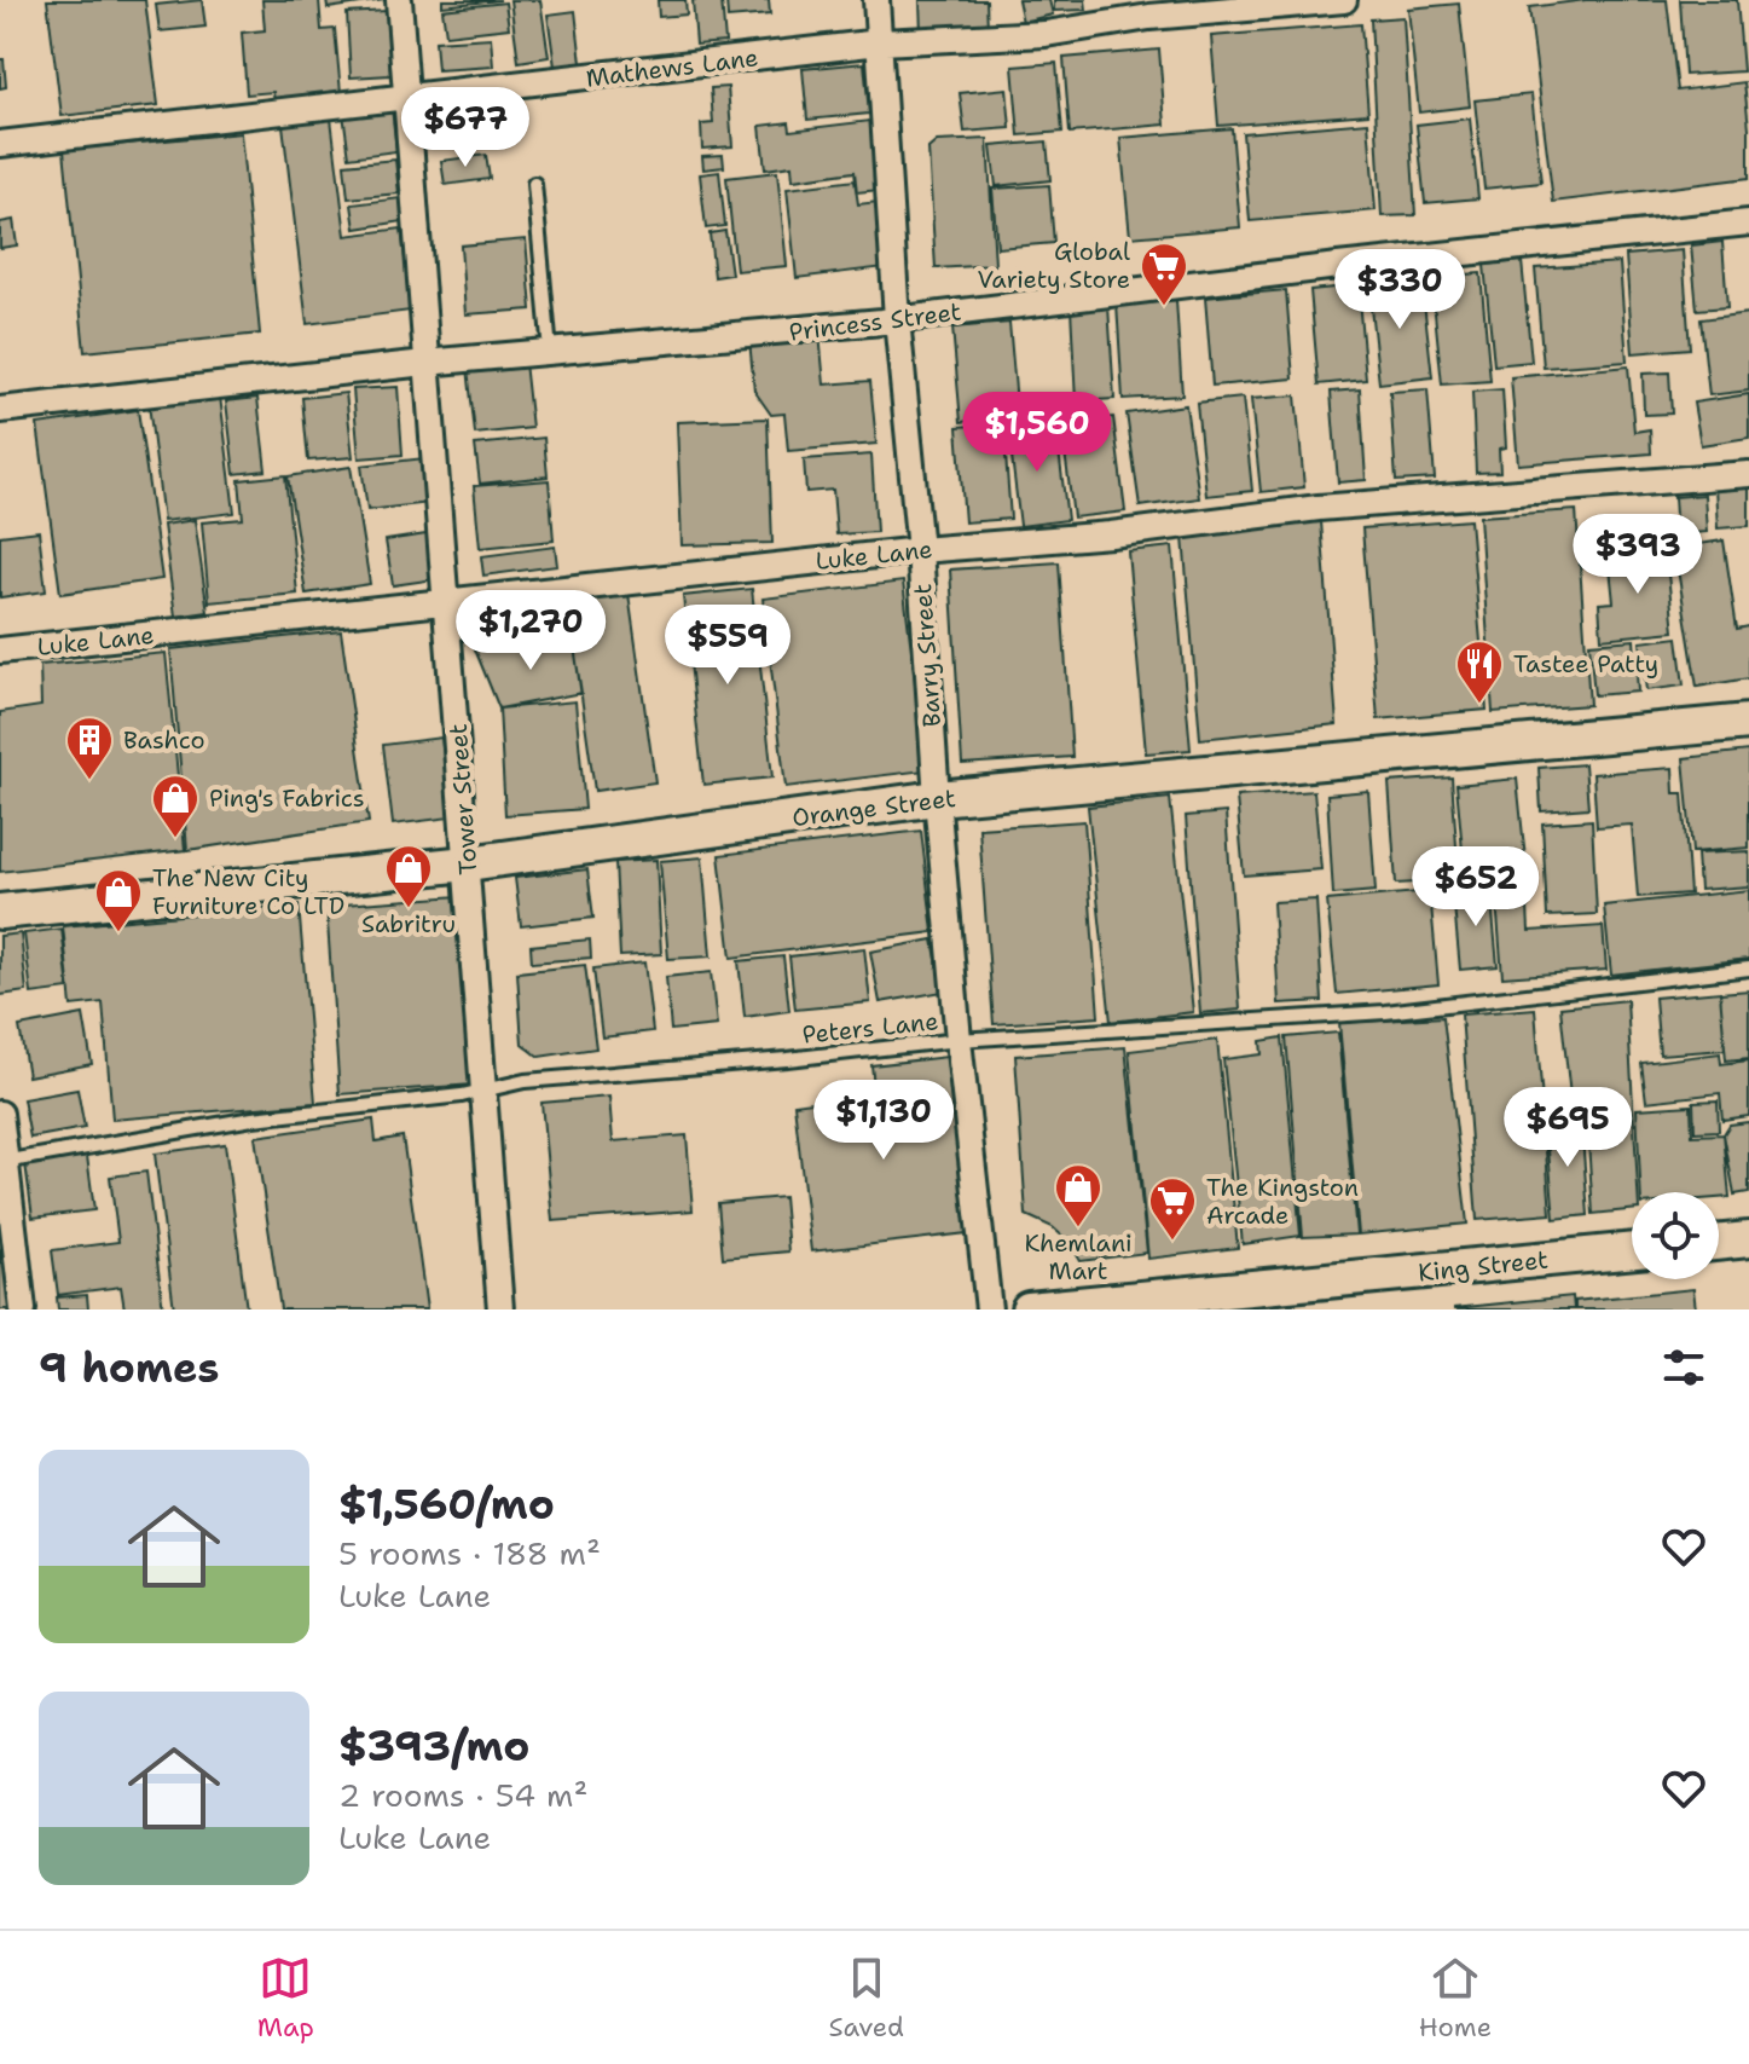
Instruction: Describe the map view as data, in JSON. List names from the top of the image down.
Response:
{
  "streets": {
    "street": [
      "Mathews Lane",
      "Princess Street",
      "Luke Lane",
      "Barry Street",
      "Tower Street",
      "Orange Street",
      "King Street"
    ],
    "lane": ["Peters Lane"]
  },
  "crossings": [
    ["Mathews Lane", "Barry Street"],
    ["Mathews Lane", "Tower Street"],
    ["Princess Street", "Barry Street"],
    ["Princess Street", "Tower Street"],
    ["Luke Lane", "Barry Street"],
    ["Luke Lane", "Tower Street"],
    ["Barry Street", "Orange Street"],
    ["Barry Street", "Peters Lane"],
    ["Tower Street", "Orange Street"],
    ["Tower Street", "Peters Lane"]
  ],
  "places": {
    "supermarket": ["Global Variety Store", "The Kingston Arcade"],
    "restaurant": ["Tastee Patty"],
    "building": ["Bashco"],
    "shop": [
      "Ping's Fabrics",
      "Sabritru",
      "The New City Furniture Co LTD",
      "Khemlani Mart"
    ]
  },
  "page": {
    "price": [
      "$677",
      "$330",
      "$1,560",
      "$393",
      "$1,270",
      "$559",
      "$652",
      "$1,130",
      "$695"
    ],
    "heading": "9 homes",
    "list": [
      {
        "name": "$1,560/mo",
        "note": "5 rooms · 188 m² · Luke Lane"
      },
      {
        "name": "$393/mo",
        "note": "2 rooms · 54 m² · Luke Lane"
      }
    ],
    "tabs": ["Map", "Saved", "Home"]
  }
}
